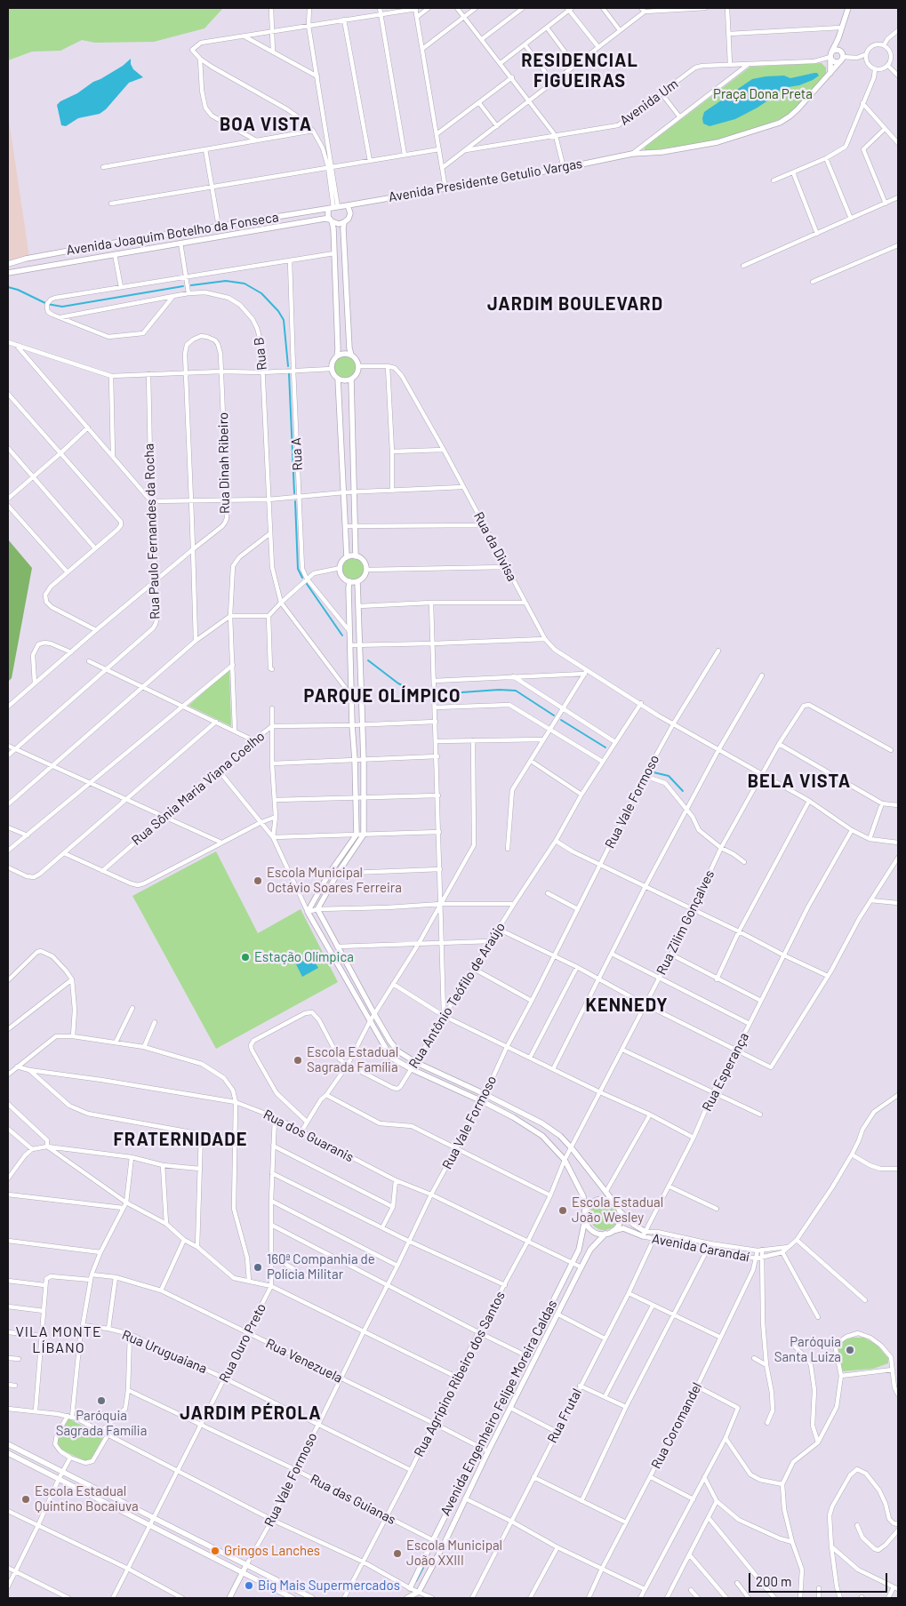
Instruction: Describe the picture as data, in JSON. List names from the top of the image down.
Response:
{
  "streets": {
    "street": [
      "Avenida Um",
      "Avenida Presidente Getulio Vargas",
      "Avenida Joaquim Botelho da Fonseca",
      "Rua B",
      "Rua A",
      "Rua Dinah Ribeiro",
      "Rua Paulo Fernandes da Rocha",
      "Rua da Divisa",
      "Rua Sônia Maria Viana Coelho",
      "Rua Vale Formoso",
      "Rua Zilim Gonçalves",
      "Rua Antônio Teófilo de Araújo",
      "Rua Esperança",
      "Rua dos Guaranis",
      "Avenida Carandaí",
      "Rua Ouro Preto",
      "Rua Uruguaiana",
      "Rua Venezuela",
      "Rua Agripino Ribeiro dos Santos",
      "Avenida Engenheiro Felipe Moreira Caldas",
      "Rua Frutal",
      "Rua Coromandel",
      "Rua das Guianas"
    ]
  },
  "crossings": [
    ["Avenida Presidente Getulio Vargas", "Avenida Joaquim Botelho da Fonseca"],
    ["Rua Dinah Ribeiro", "Rua Paulo Fernandes da Rocha"],
    ["Rua da Divisa", "Rua Vale Formoso"],
    ["Rua da Divisa", "Rua Zilim Gonçalves"],
    ["Rua da Divisa", "Rua Antônio Teófilo de Araújo"],
    ["Rua da Divisa", "Rua Esperança"],
    ["Rua Vale Formoso", "Rua dos Guaranis"],
    ["Rua Vale Formoso", "Rua Uruguaiana"],
    ["Rua Vale Formoso", "Rua Venezuela"],
    ["Rua Vale Formoso", "Avenida Engenheiro Felipe Moreira Caldas"],
    ["Rua Vale Formoso", "Rua das Guianas"],
    ["Rua Zilim Gonçalves", "Rua Agripino Ribeiro dos Santos"],
    ["Rua Antônio Teófilo de Araújo", "Avenida Engenheiro Felipe Moreira Caldas"],
    ["Rua Esperança", "Avenida Carandaí"],
    ["Rua dos Guaranis", "Rua Ouro Preto"],
    ["Rua dos Guaranis", "Rua Agripino Ribeiro dos Santos"],
    ["Rua dos Guaranis", "Avenida Engenheiro Felipe Moreira Caldas"],
    ["Avenida Carandaí", "Avenida Engenheiro Felipe Moreira Caldas"],
    ["Avenida Carandaí", "Rua Frutal"],
    ["Avenida Carandaí", "Rua Coromandel"],
    ["Rua Ouro Preto", "Rua Uruguaiana"],
    ["Rua Ouro Preto", "Rua Venezuela"],
    ["Rua Ouro Preto", "Rua das Guianas"],
    ["Rua Uruguaiana", "Rua Agripino Ribeiro dos Santos"],
    ["Rua Venezuela", "Rua Agripino Ribeiro dos Santos"],
    ["Rua Venezuela", "Avenida Engenheiro Felipe Moreira Caldas"],
    ["Rua Agripino Ribeiro dos Santos", "Avenida Engenheiro Felipe Moreira Caldas"],
    ["Rua Agripino Ribeiro dos Santos", "Rua das Guianas"],
    ["Avenida Engenheiro Felipe Moreira Caldas", "Rua das Guianas"]
  ],
  "districts": [
    "RESIDENCIAL FIGUEIRAS",
    "BOA VISTA",
    "JARDIM BOULEVARD",
    "PARQUE OLÍMPICO",
    "BELA VISTA",
    "KENNEDY",
    "FRATERNIDADE",
    "VILA MONTE LÍBANO",
    "JARDIM PÉROLA"
  ],
  "parks": ["Praça Dona Preta"],
  "places": [
    "Escola Municipal Octávio Soares Ferreira",
    "Estação Olímpica",
    "Escola Estadual Sagrada Família",
    "Escola Estadual João Wesley",
    "160ª Companhia de Polícia Militar",
    "Paróquia Santa Luiza",
    "Paróquia Sagrada Família",
    "Escola Estadual Quintino Bocaiuva",
    "Gringos Lanches",
    "Escola Municipal João XXIII",
    "Big Mais Supermercados"
  ],
  "scale_bar": "200 m"
}
